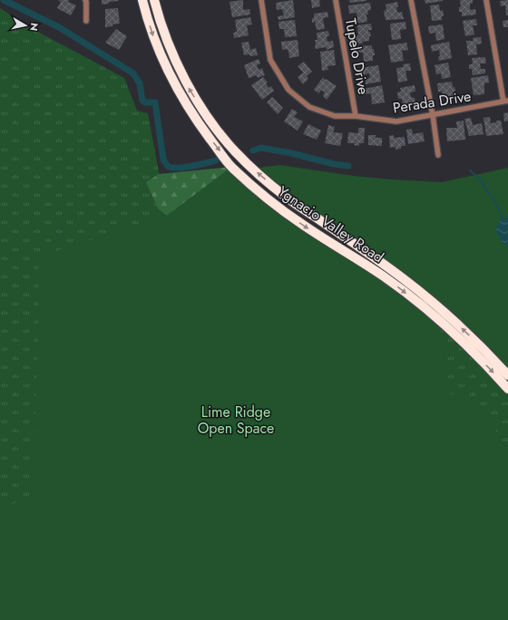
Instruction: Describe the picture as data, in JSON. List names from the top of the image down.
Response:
{
  "streets": {
    "highway": ["Ygnacio Valley Road"],
    "street": ["Tupelo Drive", "Perada Drive"]
  },
  "crossings": [
    ["Tupelo Drive", "Perada Drive"]
  ],
  "parks": ["Lime Ridge Open Space"],
  "north": "right"
}
